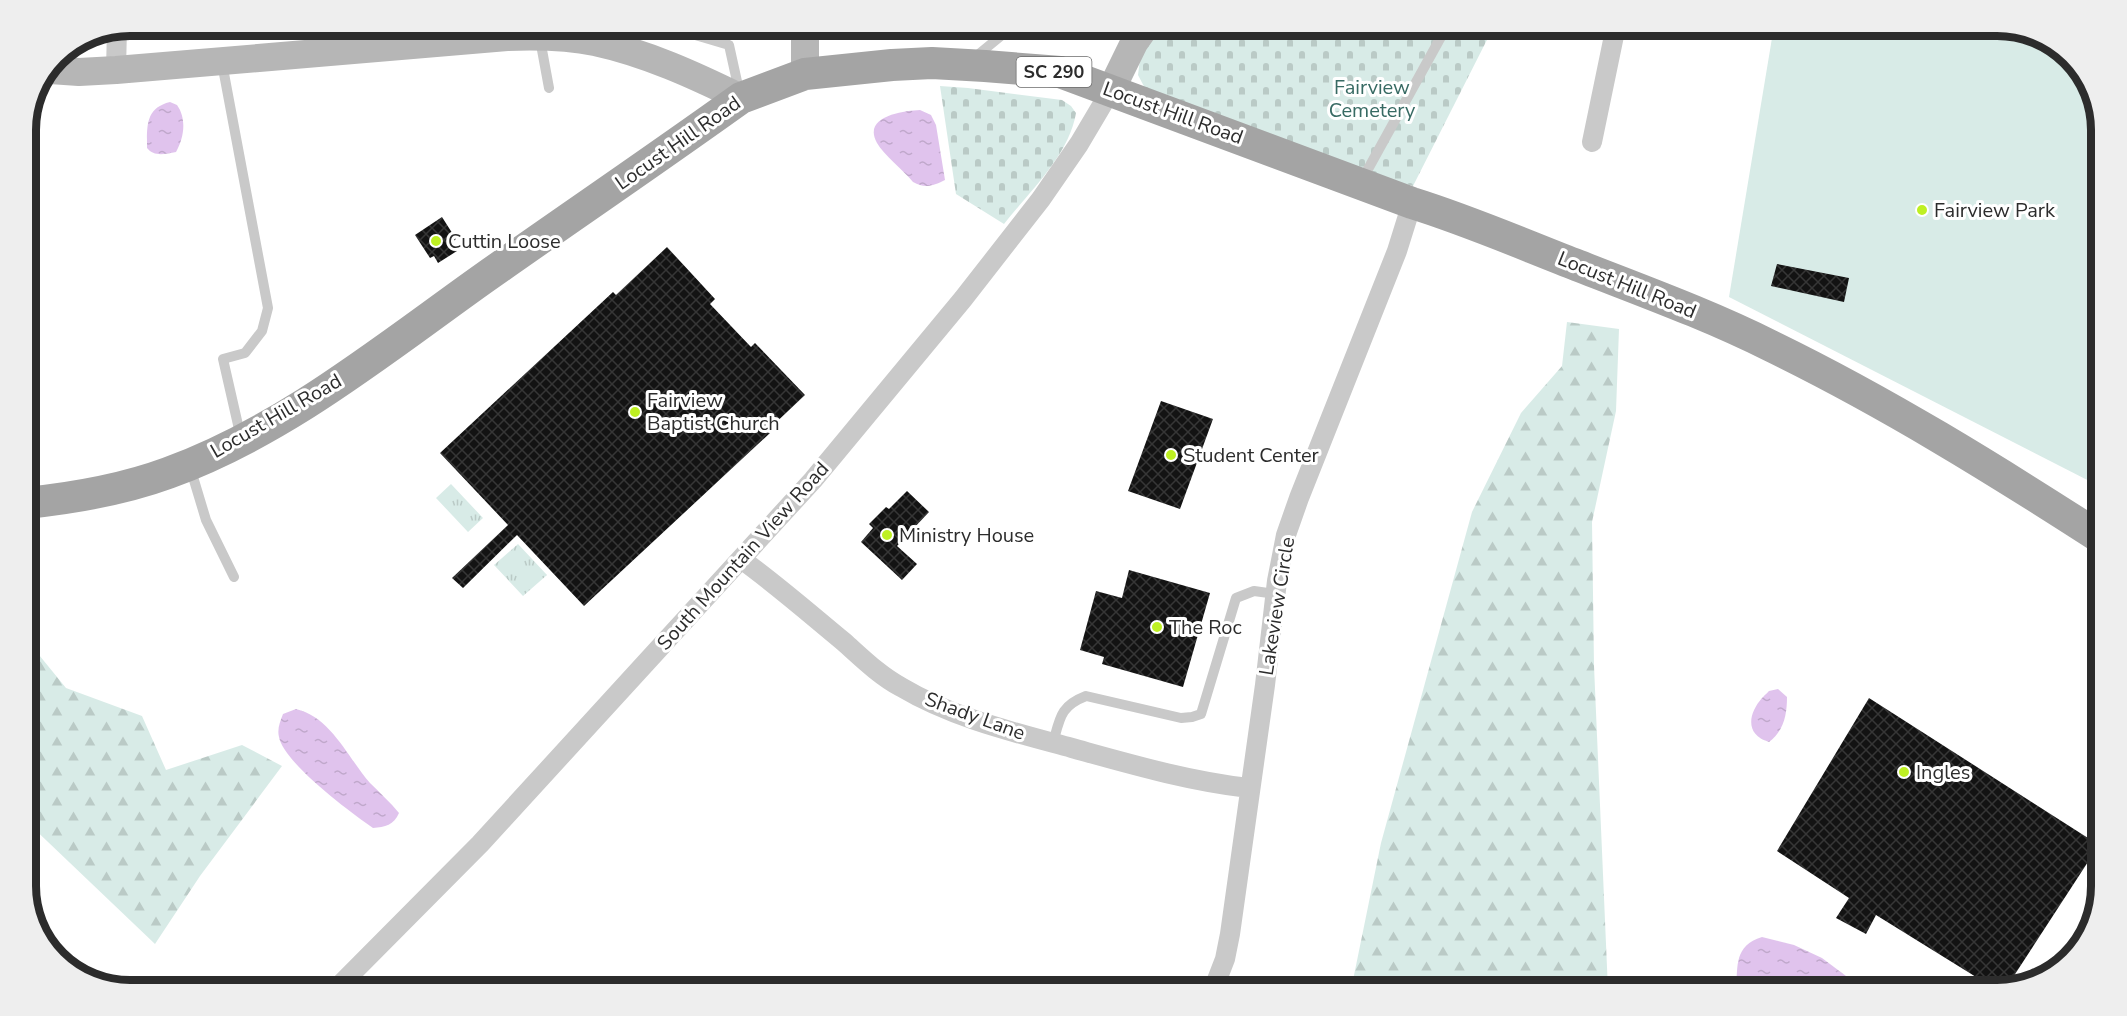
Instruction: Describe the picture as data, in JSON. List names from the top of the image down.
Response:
{
  "streets": {
    "main road": ["SC 290", "Locust Hill Road"],
    "street": ["South Mountain View Road", "Lakeview Circle", "Shady Lane"]
  },
  "crossings": [
    ["Locust Hill Road", "South Mountain View Road"],
    ["Locust Hill Road", "Lakeview Circle"],
    ["South Mountain View Road", "Shady Lane"],
    ["Lakeview Circle", "Shady Lane"]
  ],
  "parks": ["Fairview Cemetery"],
  "places": [
    "Fairview Park",
    "Cuttin Loose",
    "Fairview Baptist Church",
    "Student Center",
    "Ministry House",
    "The Roc",
    "Ingles"
  ]
}
